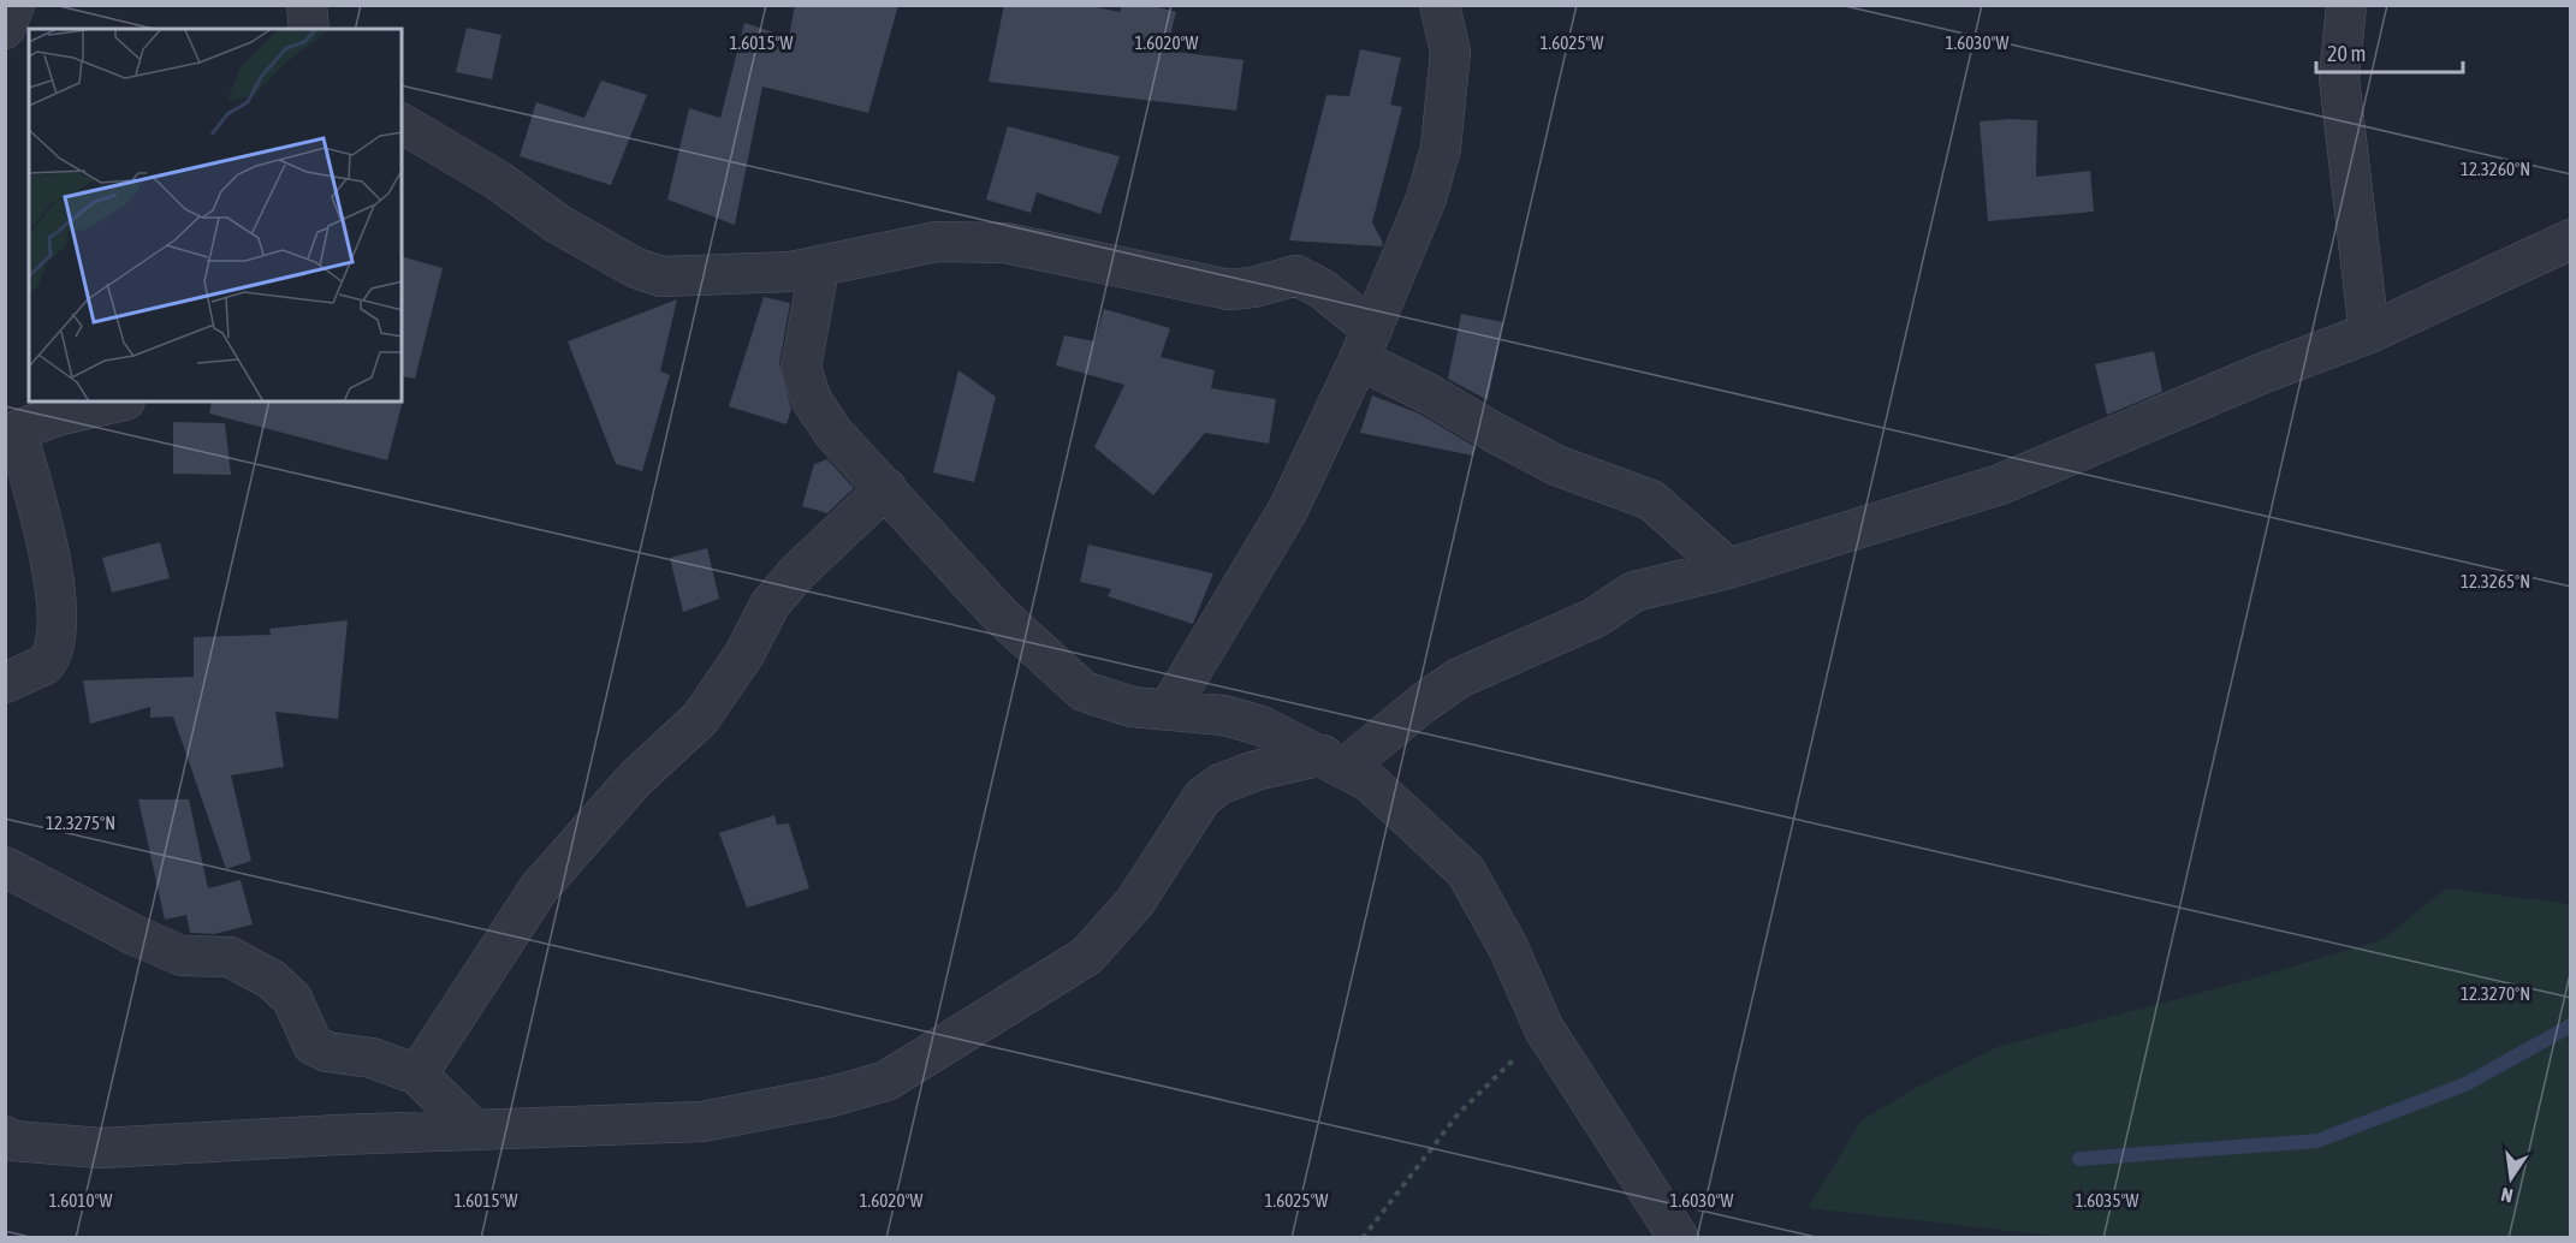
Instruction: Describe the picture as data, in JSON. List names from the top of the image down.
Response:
{
  "scale_bar": "20 m",
  "north": "bottom",
  "coordinates": [
    "1.6015°W",
    "1.6020°W",
    "1.6025°W",
    "1.6030°W",
    "12.3260°N",
    "12.3265°N",
    "12.3275°N",
    "12.3270°N",
    "1.6010°W",
    "1.6035°W"
  ]
}
